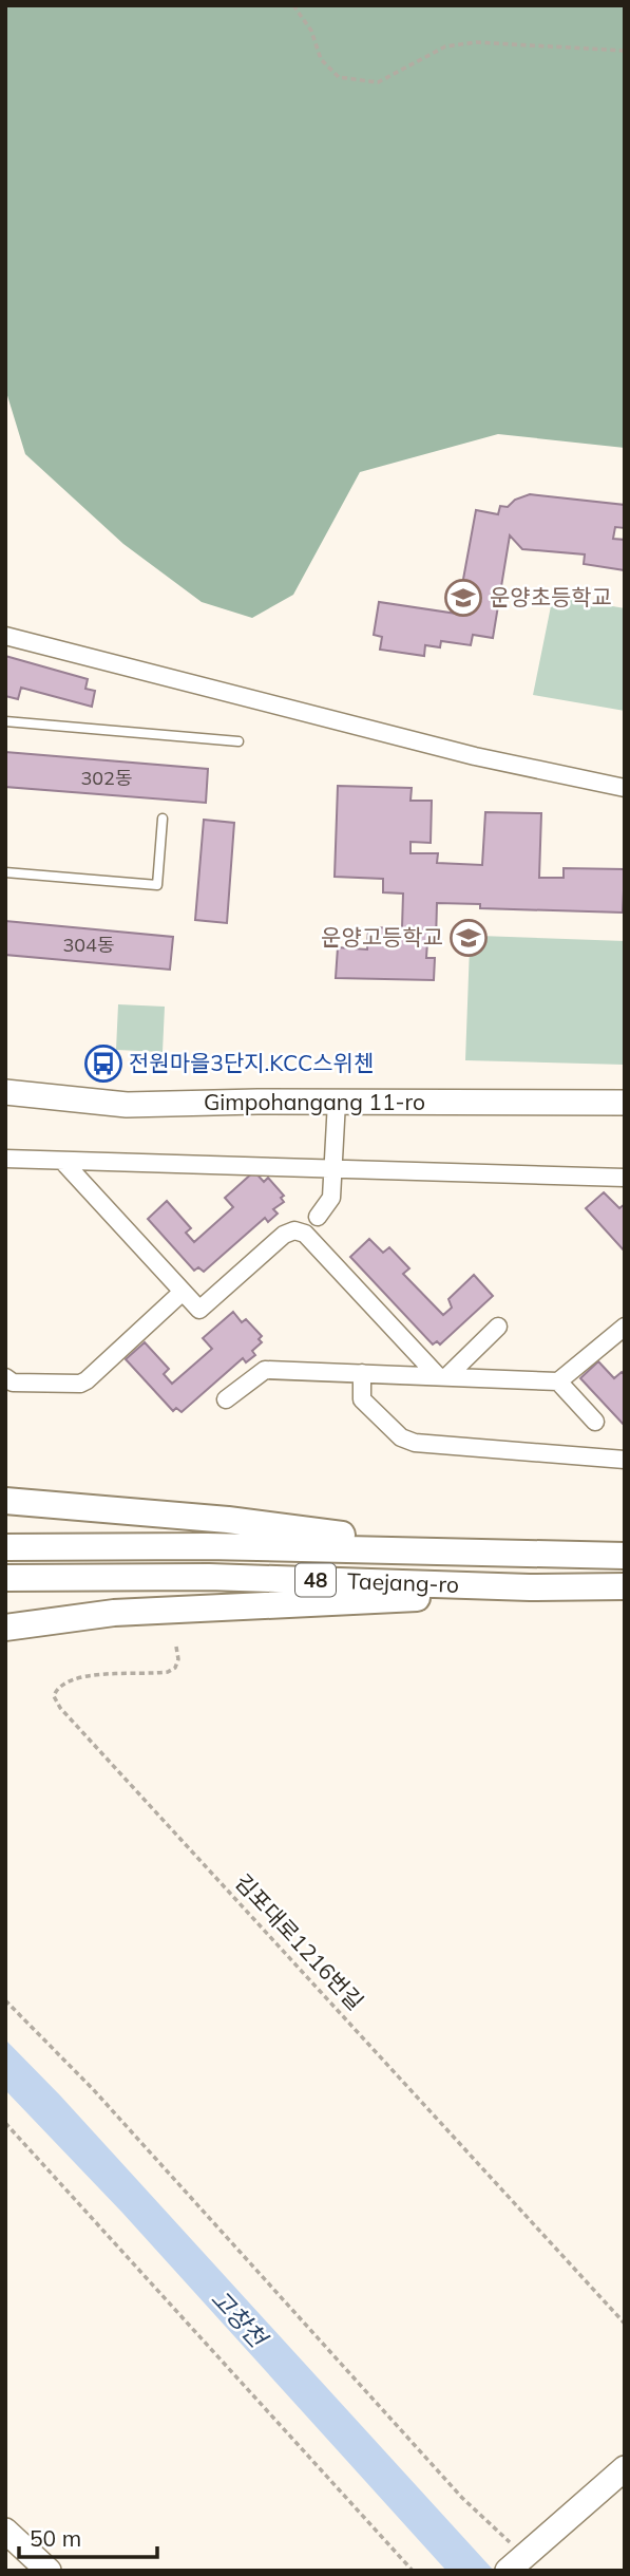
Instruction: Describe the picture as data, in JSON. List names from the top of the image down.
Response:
{
  "streets": {
    "main road": ["48", "Taejang-ro"],
    "street": ["Gimpohangang 11-ro"],
    "path": ["김포대로1216번길"]
  },
  "water": ["고창천"],
  "places": {
    "school or university": ["운양초등학교", "운양고등학교"],
    "bus stop": ["전원마을3단지.KCC스위첸"]
  },
  "house_numbers": ["302동", "304동"],
  "scale_bar": "50 m"
}
